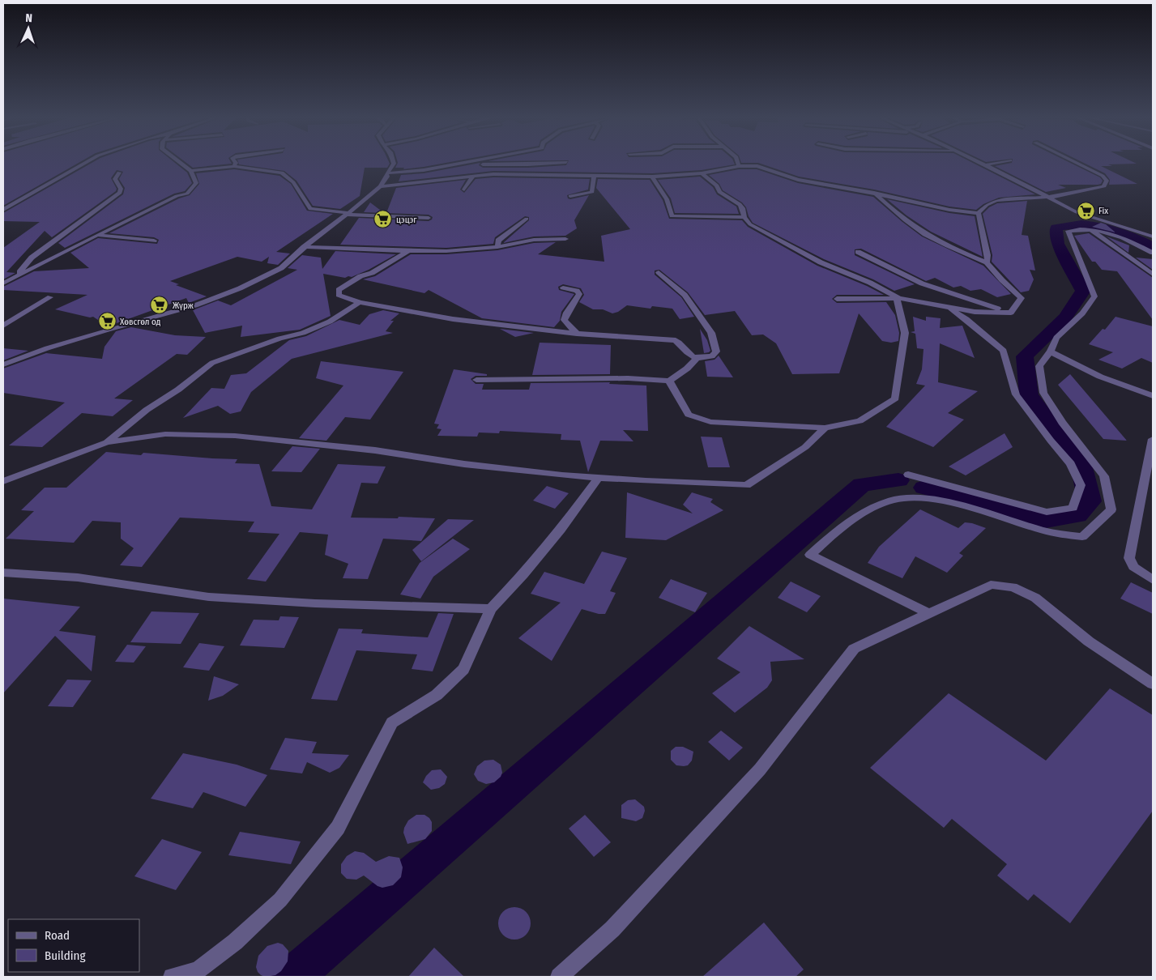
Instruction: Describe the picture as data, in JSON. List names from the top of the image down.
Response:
{
  "places": {
    "supermarket": [
      "Fix",
      "цэцэг",
      "Жүрж",
      "Хөвсгөл од"
    ]
  },
  "legend": ["Road", "Building"],
  "north": "top"
}
